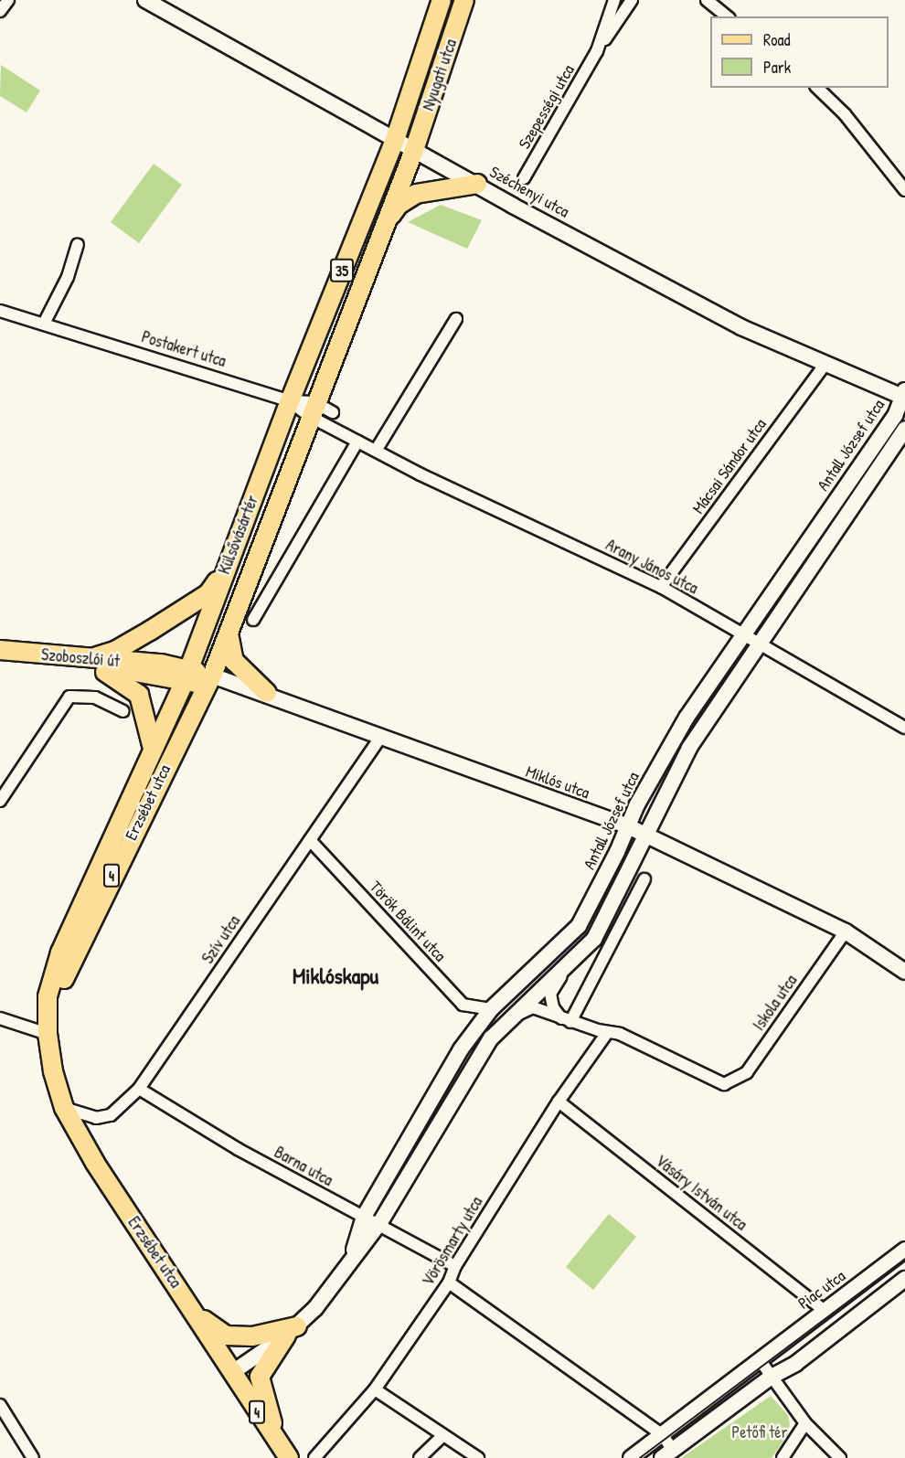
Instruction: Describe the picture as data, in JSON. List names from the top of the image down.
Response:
{
  "streets": {
    "main road": [
      "Nyugati utca",
      "35",
      "Külsővásártér",
      "Szoboszlói út",
      "Erzsébet utca",
      "4"
    ],
    "street": [
      "Szepességi utca",
      "Széchenyi utca",
      "Postakert utca",
      "Antall József utca",
      "Mácsai Sándor utca",
      "Arany János utca",
      "Miklós utca",
      "Török Bálint utca",
      "Szív utca",
      "Iskola utca",
      "Barna utca",
      "Vásáry István utca",
      "Vörösmarty utca",
      "Piac utca"
    ]
  },
  "crossings": [
    ["Nyugati utca", "Széchenyi utca"],
    ["Nyugati utca", "Külsővásártér"],
    ["Széchenyi utca", "Antall József utca"],
    ["Széchenyi utca", "Mácsai Sándor utca"],
    ["Széchenyi utca", "Külsővásártér"],
    ["Postakert utca", "Külsővásártér"],
    ["Antall József utca", "Arany János utca"],
    ["Antall József utca", "Miklós utca"],
    ["Antall József utca", "Erzsébet utca"],
    ["Antall József utca", "Török Bálint utca"],
    ["Antall József utca", "Barna utca"],
    ["Mácsai Sándor utca", "Arany János utca"],
    ["Külsővásártér", "Szoboszlói út"],
    ["Külsővásártér", "Miklós utca"],
    ["Külsővásártér", "Erzsébet utca"],
    ["Külsővásártér", "4"],
    ["Szoboszlói út", "4"],
    ["Miklós utca", "Erzsébet utca"],
    ["Miklós utca", "Szív utca"],
    ["Miklós utca", "Iskola utca"],
    ["Erzsébet utca", "4"],
    ["Erzsébet utca", "Szív utca"],
    ["Török Bálint utca", "Szív utca"],
    ["Szív utca", "Barna utca"],
    ["Iskola utca", "Vörösmarty utca"],
    ["Barna utca", "Vörösmarty utca"],
    ["Vásáry István utca", "Vörösmarty utca"],
    ["Vásáry István utca", "Piac utca"]
  ],
  "districts": ["Miklóskapu"],
  "parks": ["Petőfi tér"],
  "legend": ["Road", "Park"]
}
